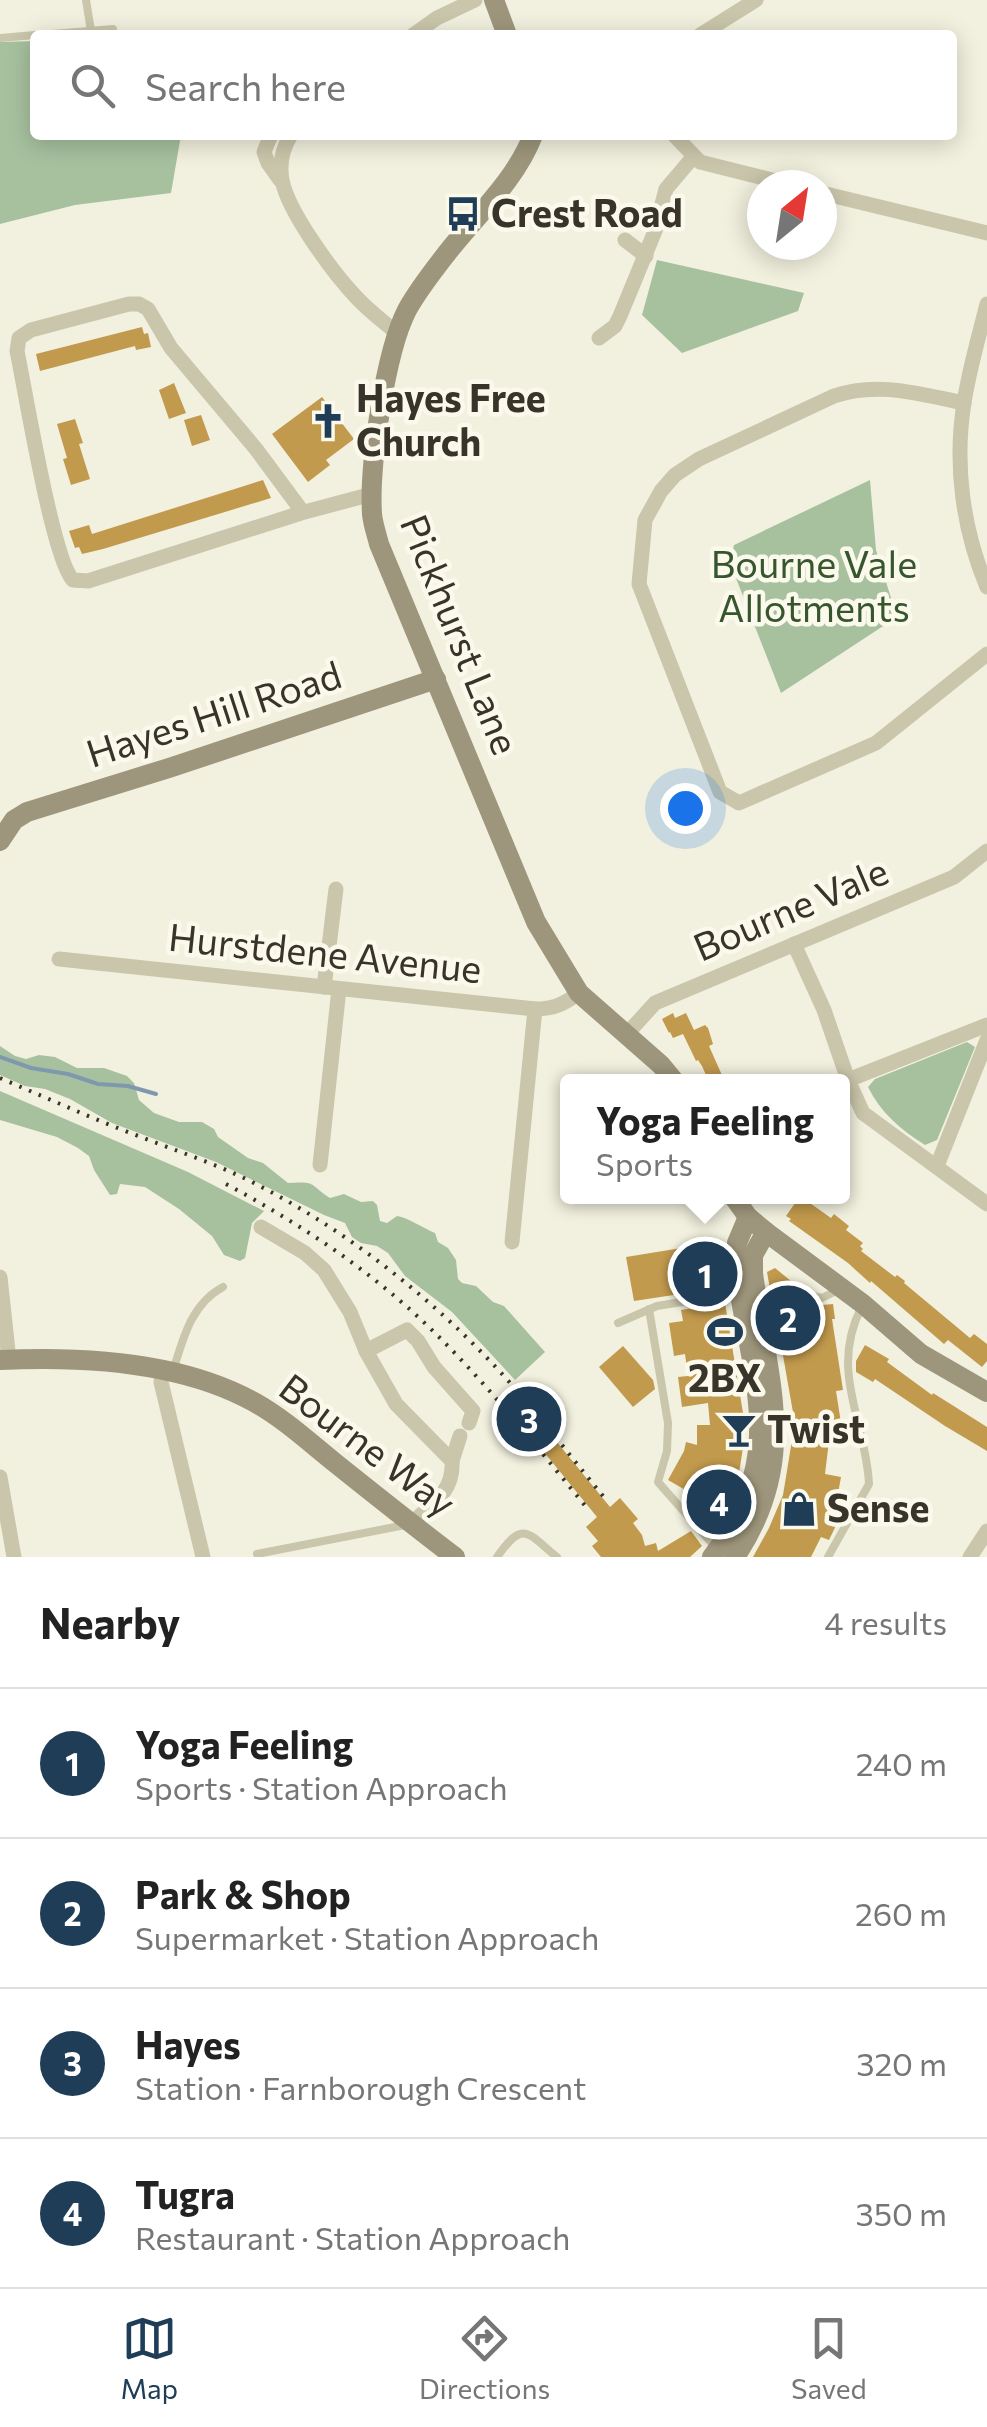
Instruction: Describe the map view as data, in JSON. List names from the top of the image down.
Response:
{
  "streets": {
    "main road": ["Pickhurst Lane", "Hayes Hill Road", "Bourne Way"],
    "street": ["Bourne Vale", "Hurstdene Avenue"]
  },
  "crossings": [
    ["Pickhurst Lane", "Hayes Hill Road"],
    ["Pickhurst Lane", "Bourne Vale"],
    ["Pickhurst Lane", "Hurstdene Avenue"]
  ],
  "parks": ["Bourne Vale Allotments"],
  "places": {
    "bus stop": ["Crest Road"],
    "church": ["Hayes Free Church"],
    "sports": ["2BX"],
    "bar": ["Twist"],
    "shop": ["Sense"]
  },
  "north": "top right",
  "page": {
    "search": "Search here",
    "popup": ["Yoga Feeling", "Sports"],
    "pins": [
      "1",
      "2",
      "3",
      "4"
    ],
    "heading": ["Nearby", "4 results"],
    "list": [
      {
        "mark": "1",
        "name": "Yoga Feeling",
        "note": "Sports · Station Approach",
        "value": "240 m"
      },
      {
        "mark": "2",
        "name": "Park & Shop",
        "note": "Supermarket · Station Approach",
        "value": "260 m"
      },
      {
        "mark": "3",
        "name": "Hayes",
        "note": "Station · Farnborough Crescent",
        "value": "320 m"
      },
      {
        "mark": "4",
        "name": "Tugra",
        "note": "Restaurant · Station Approach",
        "value": "350 m"
      }
    ],
    "nav": ["Map", "Directions", "Saved"]
  }
}
